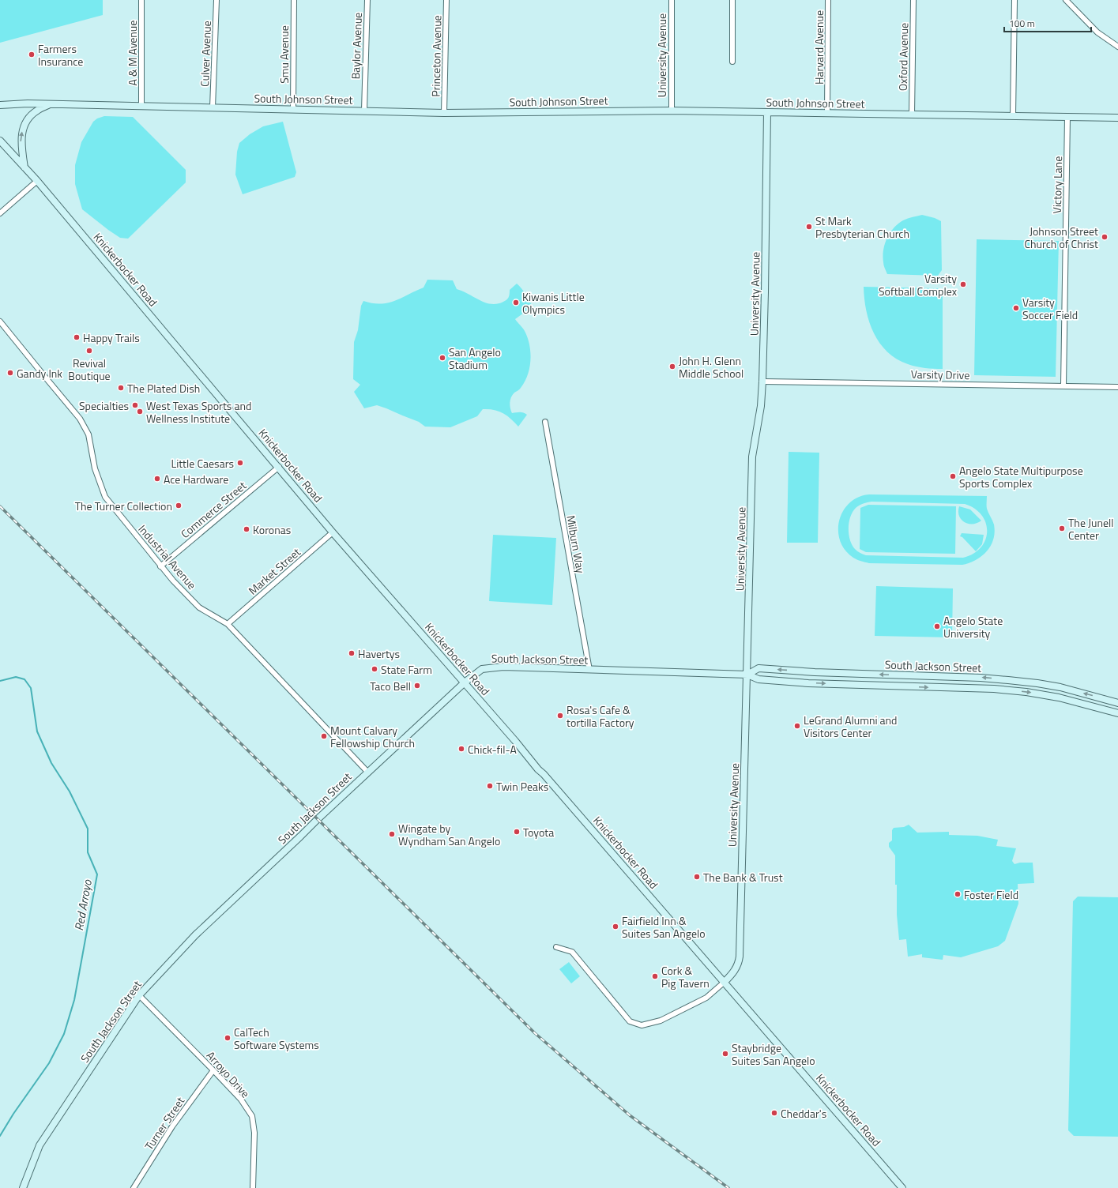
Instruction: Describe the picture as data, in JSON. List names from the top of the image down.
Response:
{
  "streets": {
    "main road": [
      "University Avenue",
      "South Johnson Street",
      "Knickerbocker Road",
      "South Jackson Street"
    ],
    "street": [
      "Baylor Avenue",
      "Harvard Avenue",
      "A & M Avenue",
      "Culver Avenue",
      "Smu Avenue",
      "Princeton Avenue",
      "Oxford Avenue",
      "Victory Lane",
      "Varsity Drive",
      "Commerce Street",
      "Milburn Way",
      "Industrial Avenue",
      "Market Street",
      "Arroyo Drive",
      "Turner Street"
    ]
  },
  "crossings": [
    ["Baylor Avenue", "South Johnson Street"],
    ["Harvard Avenue", "South Johnson Street"],
    ["A & M Avenue", "South Johnson Street"],
    ["Culver Avenue", "South Johnson Street"],
    ["Smu Avenue", "South Johnson Street"],
    ["University Avenue", "South Johnson Street"],
    ["University Avenue", "Knickerbocker Road"],
    ["University Avenue", "Varsity Drive"],
    ["University Avenue", "South Jackson Street"],
    ["Princeton Avenue", "South Johnson Street"],
    ["Oxford Avenue", "South Johnson Street"],
    ["South Johnson Street", "Victory Lane"],
    ["Victory Lane", "Varsity Drive"],
    ["Knickerbocker Road", "Commerce Street"],
    ["Knickerbocker Road", "Market Street"],
    ["Knickerbocker Road", "South Jackson Street"],
    ["Commerce Street", "Industrial Avenue"],
    ["Milburn Way", "South Jackson Street"],
    ["Industrial Avenue", "Market Street"],
    ["Industrial Avenue", "South Jackson Street"],
    ["South Jackson Street", "Arroyo Drive"],
    ["Arroyo Drive", "Turner Street"]
  ],
  "water": ["Red Arroyo"],
  "places": [
    "Farmers Insurance",
    "St Mark Presbyterian Church",
    "Johnson Street Church of Christ",
    "Varsity Softball Complex",
    "Kiwanis Little Olympics",
    "Varsity Soccer Field",
    "Happy Trails",
    "Revival Boutique",
    "San Angelo Stadium",
    "John H. Glenn Middle School",
    "Gandy Ink",
    "The Plated Dish",
    "Specialties",
    "West Texas Sports and Wellness Institute",
    "Little Caesars",
    "Angelo State Multipurpose Sports Complex",
    "Ace Hardware",
    "The Turner Collection",
    "The Junell Center",
    "Koronas",
    "Angelo State University",
    "Havertys",
    "State Farm",
    "Taco Bell",
    "Rosa's Cafe & tortilla Factory",
    "LeGrand Alumni and Visitors Center",
    "Mount Calvary Fellowship Church",
    "Chick-fil-A",
    "Twin Peaks",
    "Toyota",
    "Wingate by Wyndham San Angelo",
    "The Bank & Trust",
    "Foster Field",
    "Fairfield Inn & Suites San Angelo",
    "Cork & Pig Tavern",
    "CalTech Software Systems",
    "Staybridge Suites San Angelo",
    "Cheddar's"
  ],
  "scale_bar": "100 m"
}
